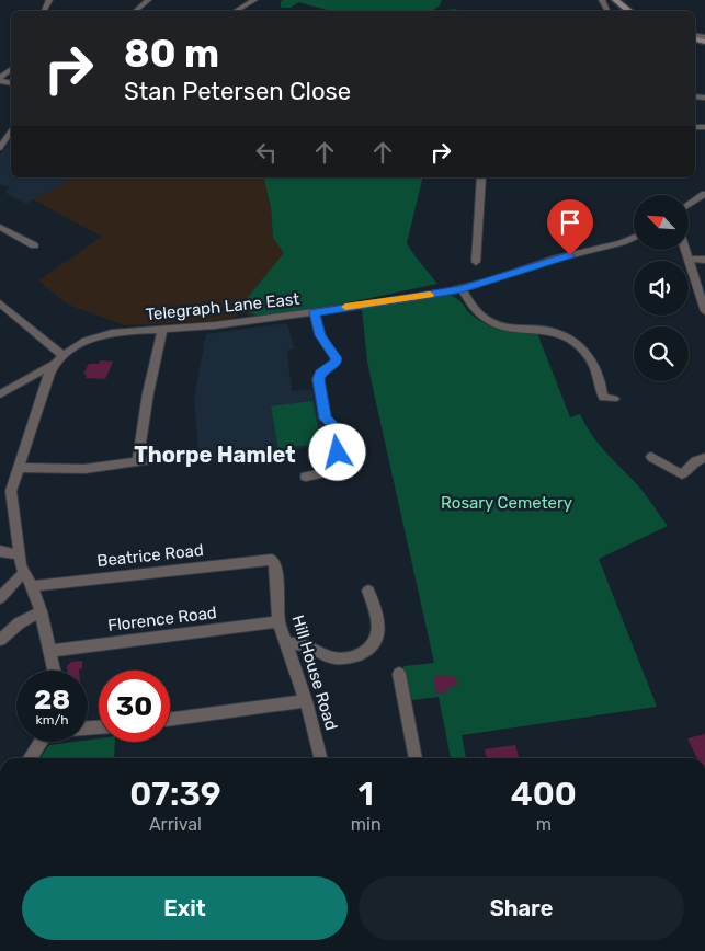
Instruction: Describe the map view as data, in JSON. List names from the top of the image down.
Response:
{
  "streets": {
    "street": [
      "Telegraph Lane East",
      "Beatrice Road",
      "Florence Road",
      "Hill House Road"
    ]
  },
  "crossings": [
    ["Beatrice Road", "Hill House Road"],
    ["Florence Road", "Hill House Road"]
  ],
  "districts": ["Thorpe Hamlet"],
  "parks": ["Rosary Cemetery"],
  "north": "top left",
  "page": {
    "turn": ["80 m", "Stan Petersen Close"],
    "speed": "28 km/h",
    "limit": "30",
    "eta": [
      "07:39",
      "Arrival",
      "1",
      "min",
      "400",
      "m"
    ],
    "buttons": ["Exit", "Share"]
  }
}
